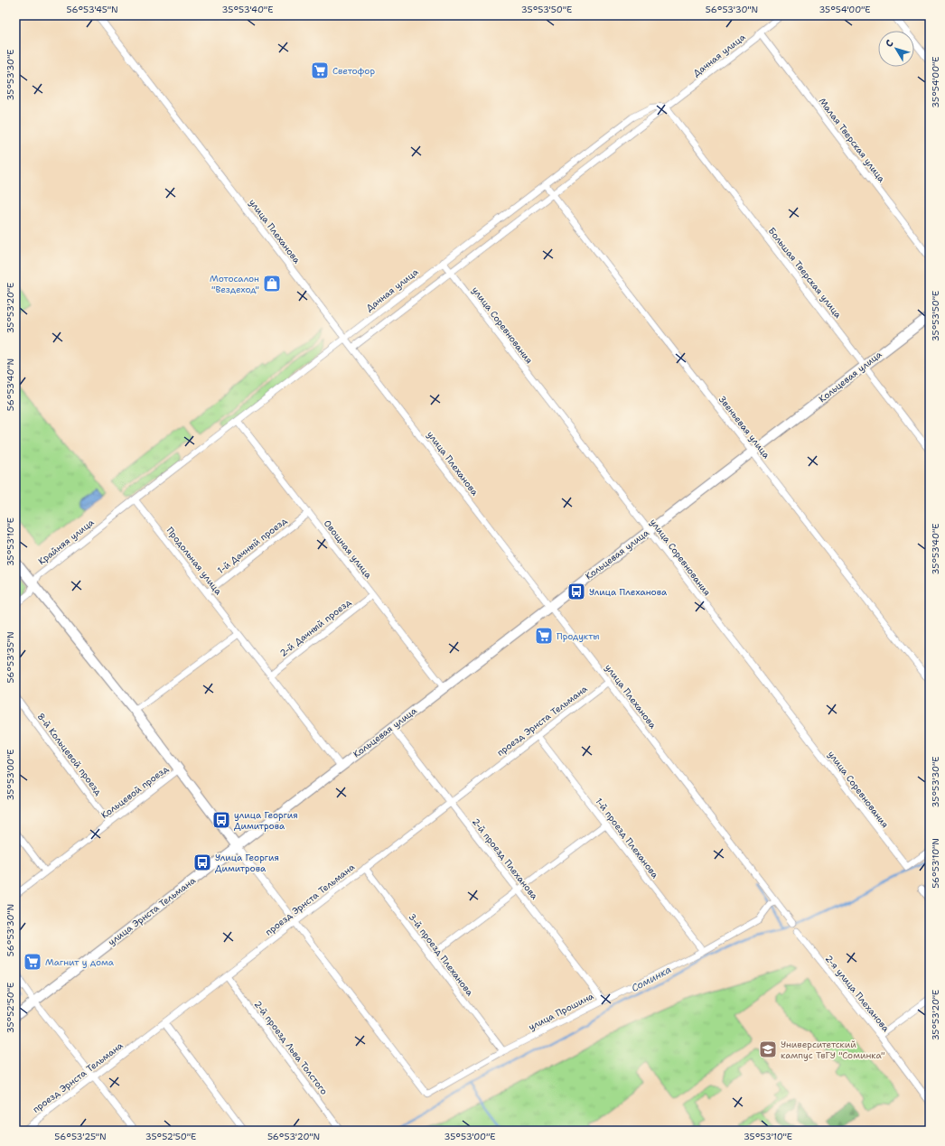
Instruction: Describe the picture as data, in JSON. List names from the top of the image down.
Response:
{
  "streets": {
    "main road": ["Кольцевая улица", "улица Эрнста Тельмана"],
    "street": [
      "Дачная улица",
      "Малая Тверская улица",
      "улица Плеханова",
      "Большая Тверская улица",
      "улица Соревнования",
      "Звеньевая улица",
      "Крайняя улица",
      "1-й Дачный проезд",
      "Овощная улица",
      "Продольная улица",
      "2-й Дачный проезд",
      "проезд Эрнста Тельмана",
      "8-й Кольцевой проезд",
      "Кольцевой проезд",
      "1-й проезд Плеханова",
      "2-й проезд Плеханова",
      "3-й проезд Плеханова",
      "2-я улица Плеханова",
      "улица Прошина",
      "2-й проезд Льва Толстого"
    ]
  },
  "crossings": [
    ["Дачная улица", "Малая Тверская улица"],
    ["Дачная улица", "улица Плеханова"],
    ["Дачная улица", "Большая Тверская улица"],
    ["Дачная улица", "улица Соревнования"],
    ["Дачная улица", "Звеньевая улица"],
    ["Дачная улица", "Крайняя улица"],
    ["Дачная улица", "Овощная улица"],
    ["Дачная улица", "Продольная улица"],
    ["улица Плеханова", "Кольцевая улица"],
    ["улица Плеханова", "проезд Эрнста Тельмана"],
    ["улица Плеханова", "улица Прошина"],
    ["Большая Тверская улица", "Кольцевая улица"],
    ["улица Соревнования", "Кольцевая улица"],
    ["Кольцевая улица", "Звеньевая улица"],
    ["Кольцевая улица", "Овощная улица"],
    ["Кольцевая улица", "Продольная улица"],
    ["Кольцевая улица", "2-й проезд Плеханова"],
    ["Кольцевая улица", "улица Эрнста Тельмана"],
    ["Крайняя улица", "Продольная улица"],
    ["1-й Дачный проезд", "Овощная улица"],
    ["1-й Дачный проезд", "Продольная улица"],
    ["Овощная улица", "2-й Дачный проезд"],
    ["Продольная улица", "2-й Дачный проезд"],
    ["проезд Эрнста Тельмана", "1-й проезд Плеханова"],
    ["проезд Эрнста Тельмана", "2-й проезд Плеханова"],
    ["проезд Эрнста Тельмана", "3-й проезд Плеханова"],
    ["проезд Эрнста Тельмана", "улица Прошина"],
    ["проезд Эрнста Тельмана", "2-й проезд Льва Толстого"],
    ["8-й Кольцевой проезд", "Кольцевой проезд"],
    ["1-й проезд Плеханова", "улица Прошина"],
    ["2-й проезд Плеханова", "улица Прошина"],
    ["3-й проезд Плеханова", "улица Прошина"]
  ],
  "water": ["Соминка"],
  "places": {
    "supermarket": ["Светофор", "Продукты", "Магнит у дома"],
    "shop": ["Мотосалон \"Вездеход\""],
    "bus stop": ["Улица Плеханова", "улица Георгия Димитрова", "Улица Георгия Димитрова"],
    "school or university": ["Университетский кампус ТвГУ \"Соминка\""]
  },
  "north": "top left",
  "coordinates": [
    "56°53'45\"N",
    "35°53'40\"E",
    "35°53'50\"E",
    "56°53'30\"N",
    "35°54'00\"E",
    "35°53'30\"E",
    "35°53'20\"E",
    "56°53'40\"N",
    "35°53'10\"E",
    "56°53'35\"N",
    "35°53'00\"E",
    "56°53'10\"N",
    "35°52'50\"E",
    "56°53'25\"N",
    "56°53'20\"N"
  ]
}
